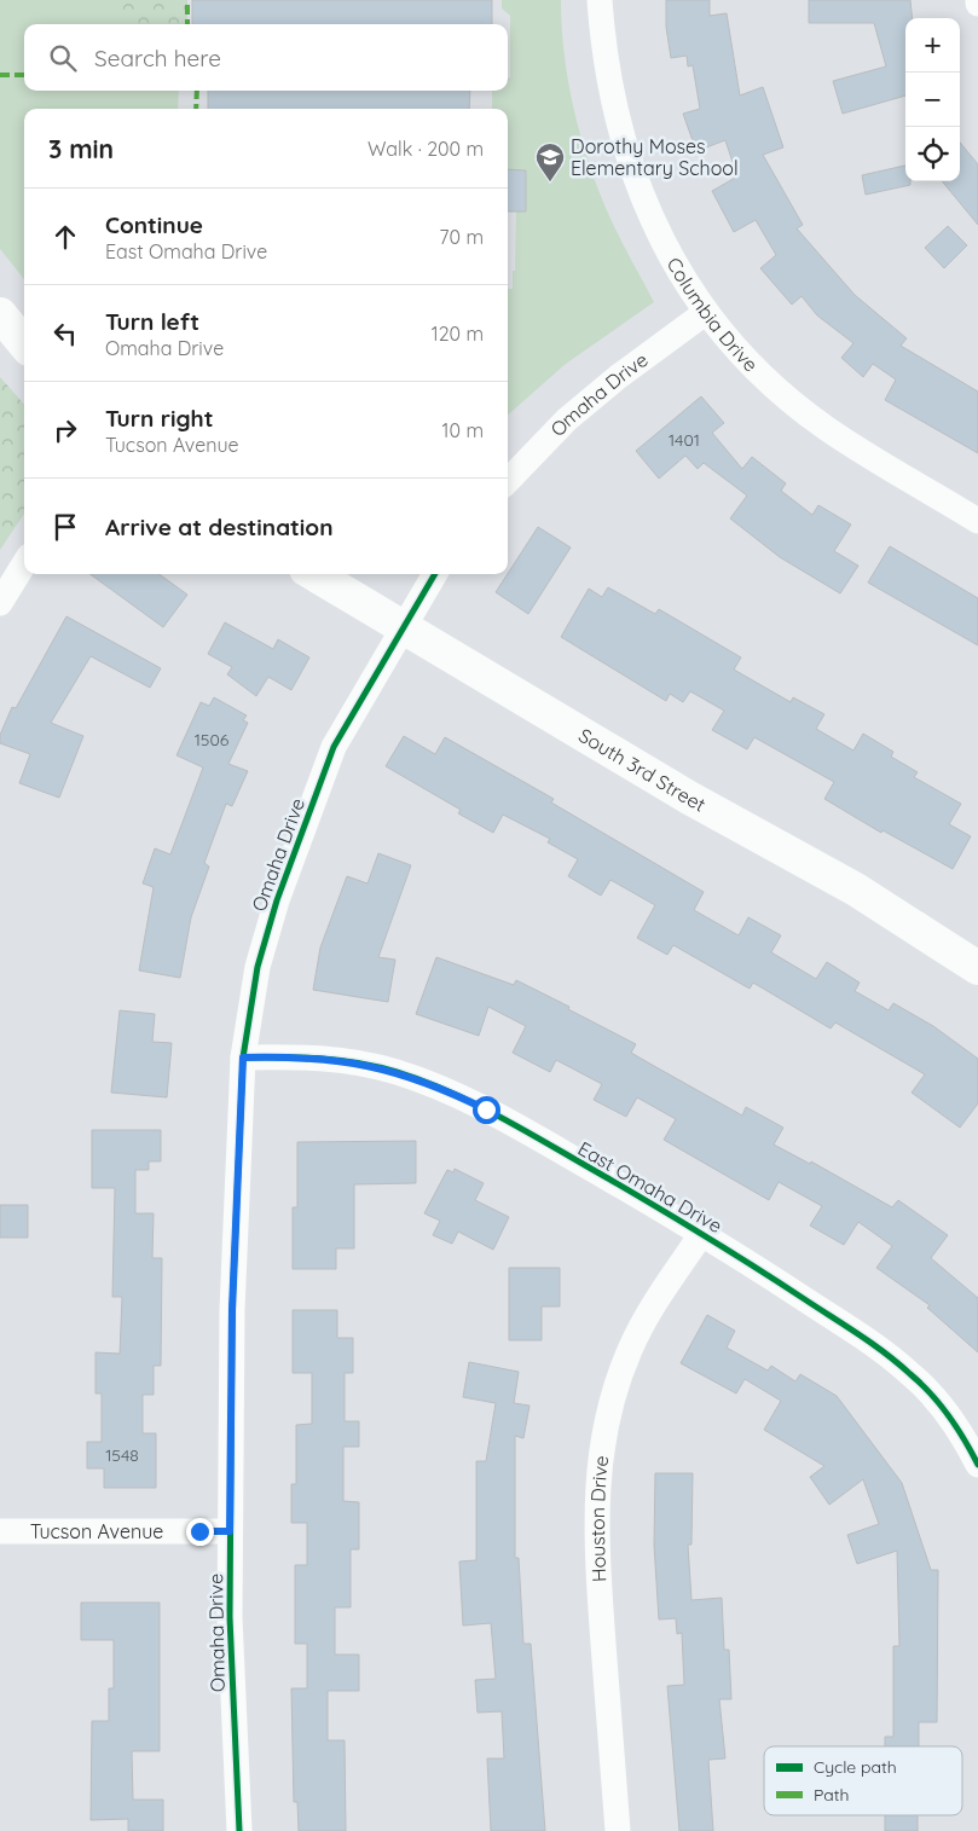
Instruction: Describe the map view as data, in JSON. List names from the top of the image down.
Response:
{
  "streets": {
    "street": [
      "Columbia Drive",
      "Omaha Drive",
      "South 3rd Street",
      "East Omaha Drive",
      "Houston Drive",
      "Tucson Avenue"
    ]
  },
  "crossings": [
    ["Columbia Drive", "Omaha Drive"],
    ["Omaha Drive", "South 3rd Street"],
    ["Omaha Drive", "East Omaha Drive"],
    ["Omaha Drive", "Tucson Avenue"],
    ["East Omaha Drive", "Houston Drive"]
  ],
  "places": {
    "school or university": ["Dorothy Moses Elementary School"]
  },
  "house_numbers": ["1401", "1506", "1548"],
  "legend": ["Cycle path", "Path"],
  "page": {
    "map_buttons": ["+", "−"],
    "search": "Search here",
    "heading": ["3 min", "Walk · 200 m"],
    "list": [
      ["Continue", "East Omaha Drive", "70 m"],
      ["Turn left", "Omaha Drive", "120 m"],
      ["Turn right", "Tucson Avenue", "10 m"],
      "Arrive at destination"
    ]
  }
}
